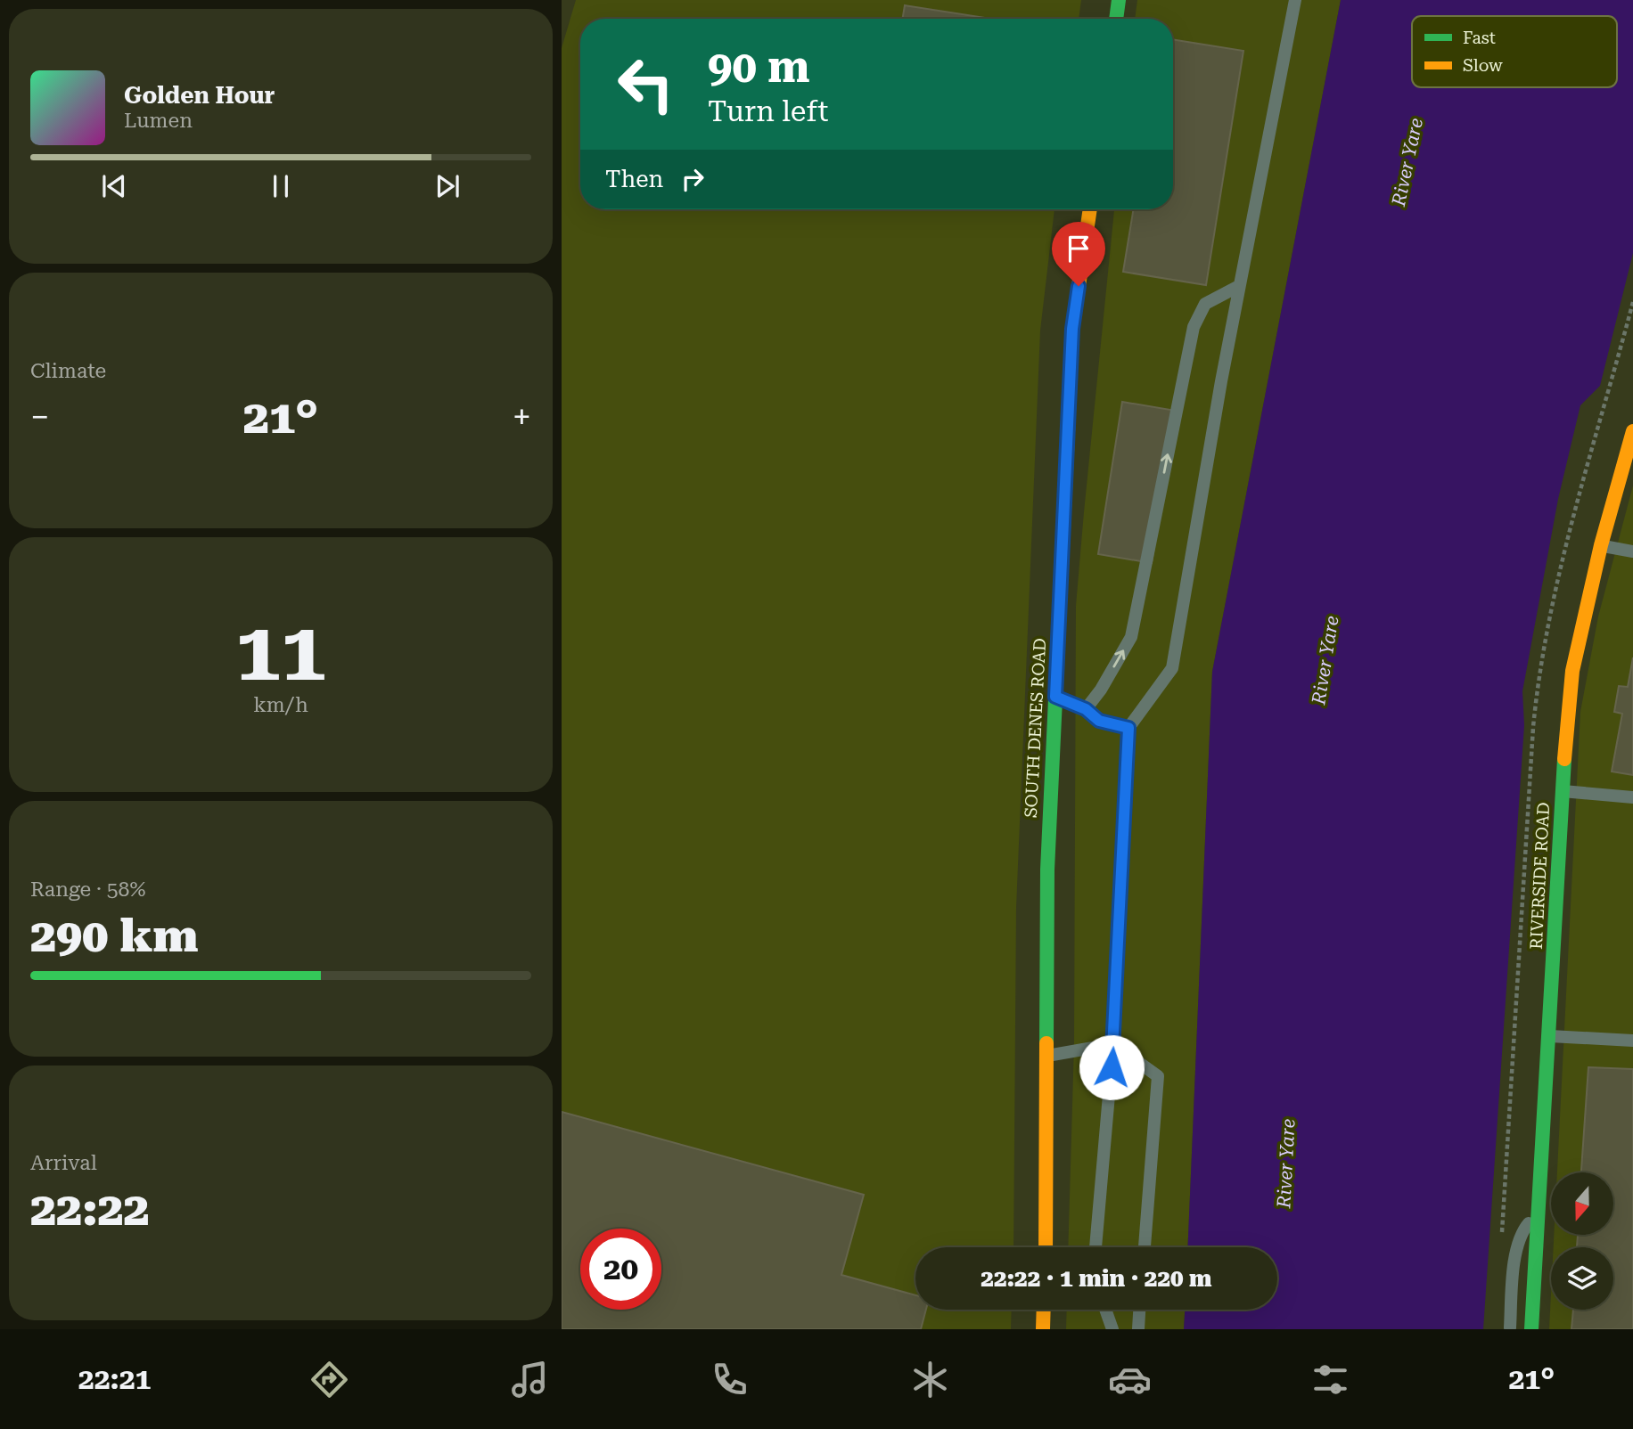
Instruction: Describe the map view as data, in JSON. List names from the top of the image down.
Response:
{
  "streets": {
    "street": ["SOUTH DENES ROAD", "RIVERSIDE ROAD"]
  },
  "water": ["River Yare"],
  "legend": ["Fast", "Slow"],
  "north": "bottom",
  "page": {
    "turn": ["90 m", "Turn left"],
    "song": ["Golden Hour", "Lumen"],
    "then": "Then",
    "tile": [
      "Climate",
      ["11", "km/h"],
      ["Range · 58%", "290 km"],
      ["Arrival", "22:22"]
    ],
    "heat": ["−", "21°", "+"],
    "limit": "20",
    "trip": "22:22 · 1 min · 220 m",
    "tabs": ["22:21", "21°"]
  }
}
